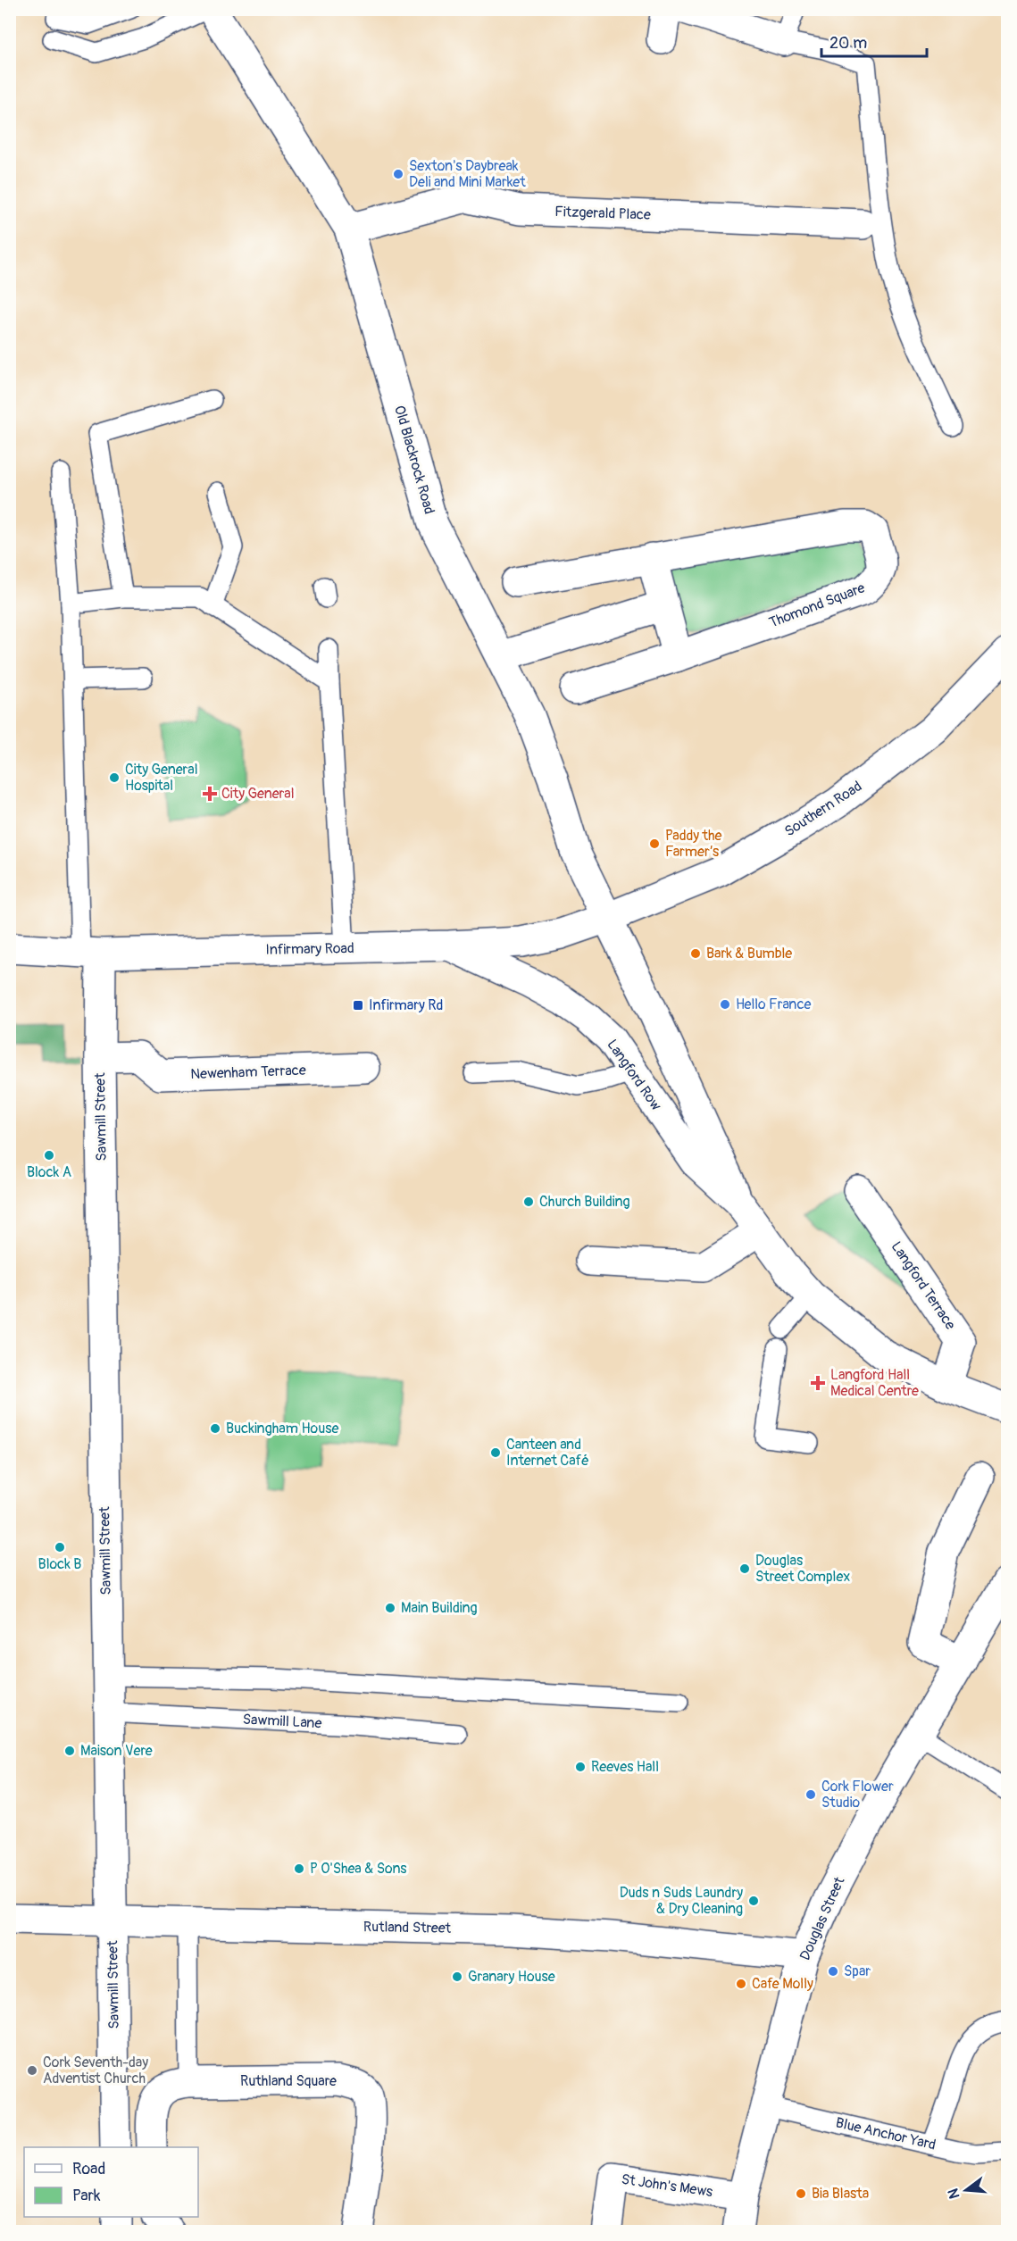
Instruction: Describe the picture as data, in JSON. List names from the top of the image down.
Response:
{
  "streets": {
    "street": [
      "Fitzgerald Place",
      "Old Blackrock Road",
      "Thomond Square",
      "Southern Road",
      "Infirmary Road",
      "Newenham Terrace",
      "Langford Row",
      "Sawmill Street",
      "Langford Terrace",
      "Douglas Street",
      "Rutland Street",
      "Ruthland Square",
      "St John's Mews"
    ],
    "lane": ["Sawmill Lane", "Blue Anchor Yard"]
  },
  "crossings": [
    ["Fitzgerald Place", "Old Blackrock Road"],
    ["Old Blackrock Road", "Southern Road"],
    ["Old Blackrock Road", "Infirmary Road"],
    ["Old Blackrock Road", "Langford Row"],
    ["Southern Road", "Infirmary Road"],
    ["Southern Road", "Langford Row"],
    ["Infirmary Road", "Langford Row"],
    ["Infirmary Road", "Sawmill Street"],
    ["Newenham Terrace", "Sawmill Street"],
    ["Langford Row", "Langford Terrace"],
    ["Sawmill Street", "Sawmill Lane"],
    ["Sawmill Street", "Rutland Street"],
    ["Douglas Street", "Rutland Street"],
    ["Douglas Street", "Blue Anchor Yard"],
    ["Douglas Street", "St John's Mews"]
  ],
  "places": {
    "other": [
      "Sexton's Daybreak Deli and Mini Market",
      "City General Hospital",
      "Paddy the Farmer’s",
      "Bark & Bumble",
      "Hello France",
      "Block A",
      "Church Building",
      "Buckingham House",
      "Canteen and Internet Café",
      "Block B",
      "Douglas Street Complex",
      "Main Building",
      "Maison Vere",
      "Reeves Hall",
      "Cork Flower Studio",
      "P O'Shea & Sons",
      "Duds n Suds Laundry & Dry Cleaning",
      "Spar",
      "Granary House",
      "Cafe Molly",
      "Cork Seventh-day Adventist Church",
      "Bia Blasta"
    ],
    "health": ["City General", "Langford Hall Medical Centre"],
    "transit": ["Infirmary Rd"]
  },
  "legend": ["Road", "Park"],
  "scale_bar": "20 m",
  "north": "left"
}
